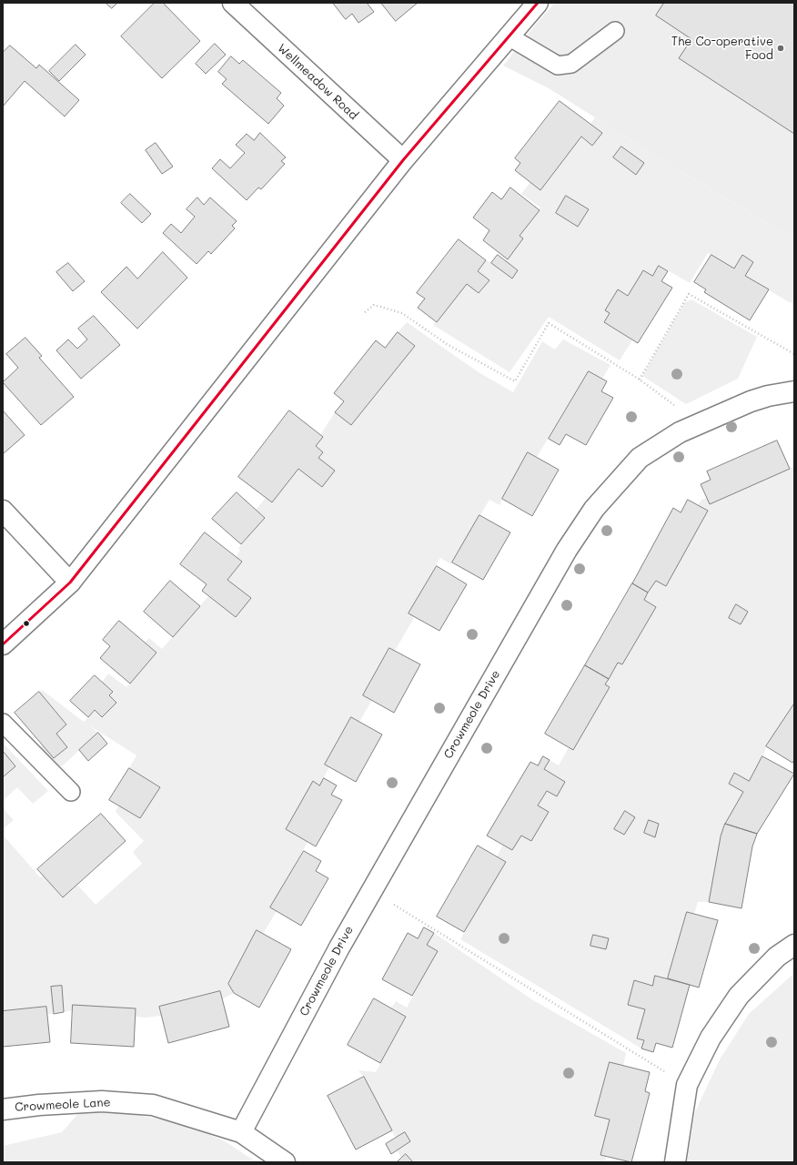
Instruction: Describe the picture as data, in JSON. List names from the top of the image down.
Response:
{
  "streets": {
    "street": ["Wellmeadow Road", "Crowmeole Drive", "Crowmeole Lane"]
  },
  "crossings": [
    ["Crowmeole Drive", "Crowmeole Lane"]
  ],
  "places": ["The Co-operative Food"]
}
